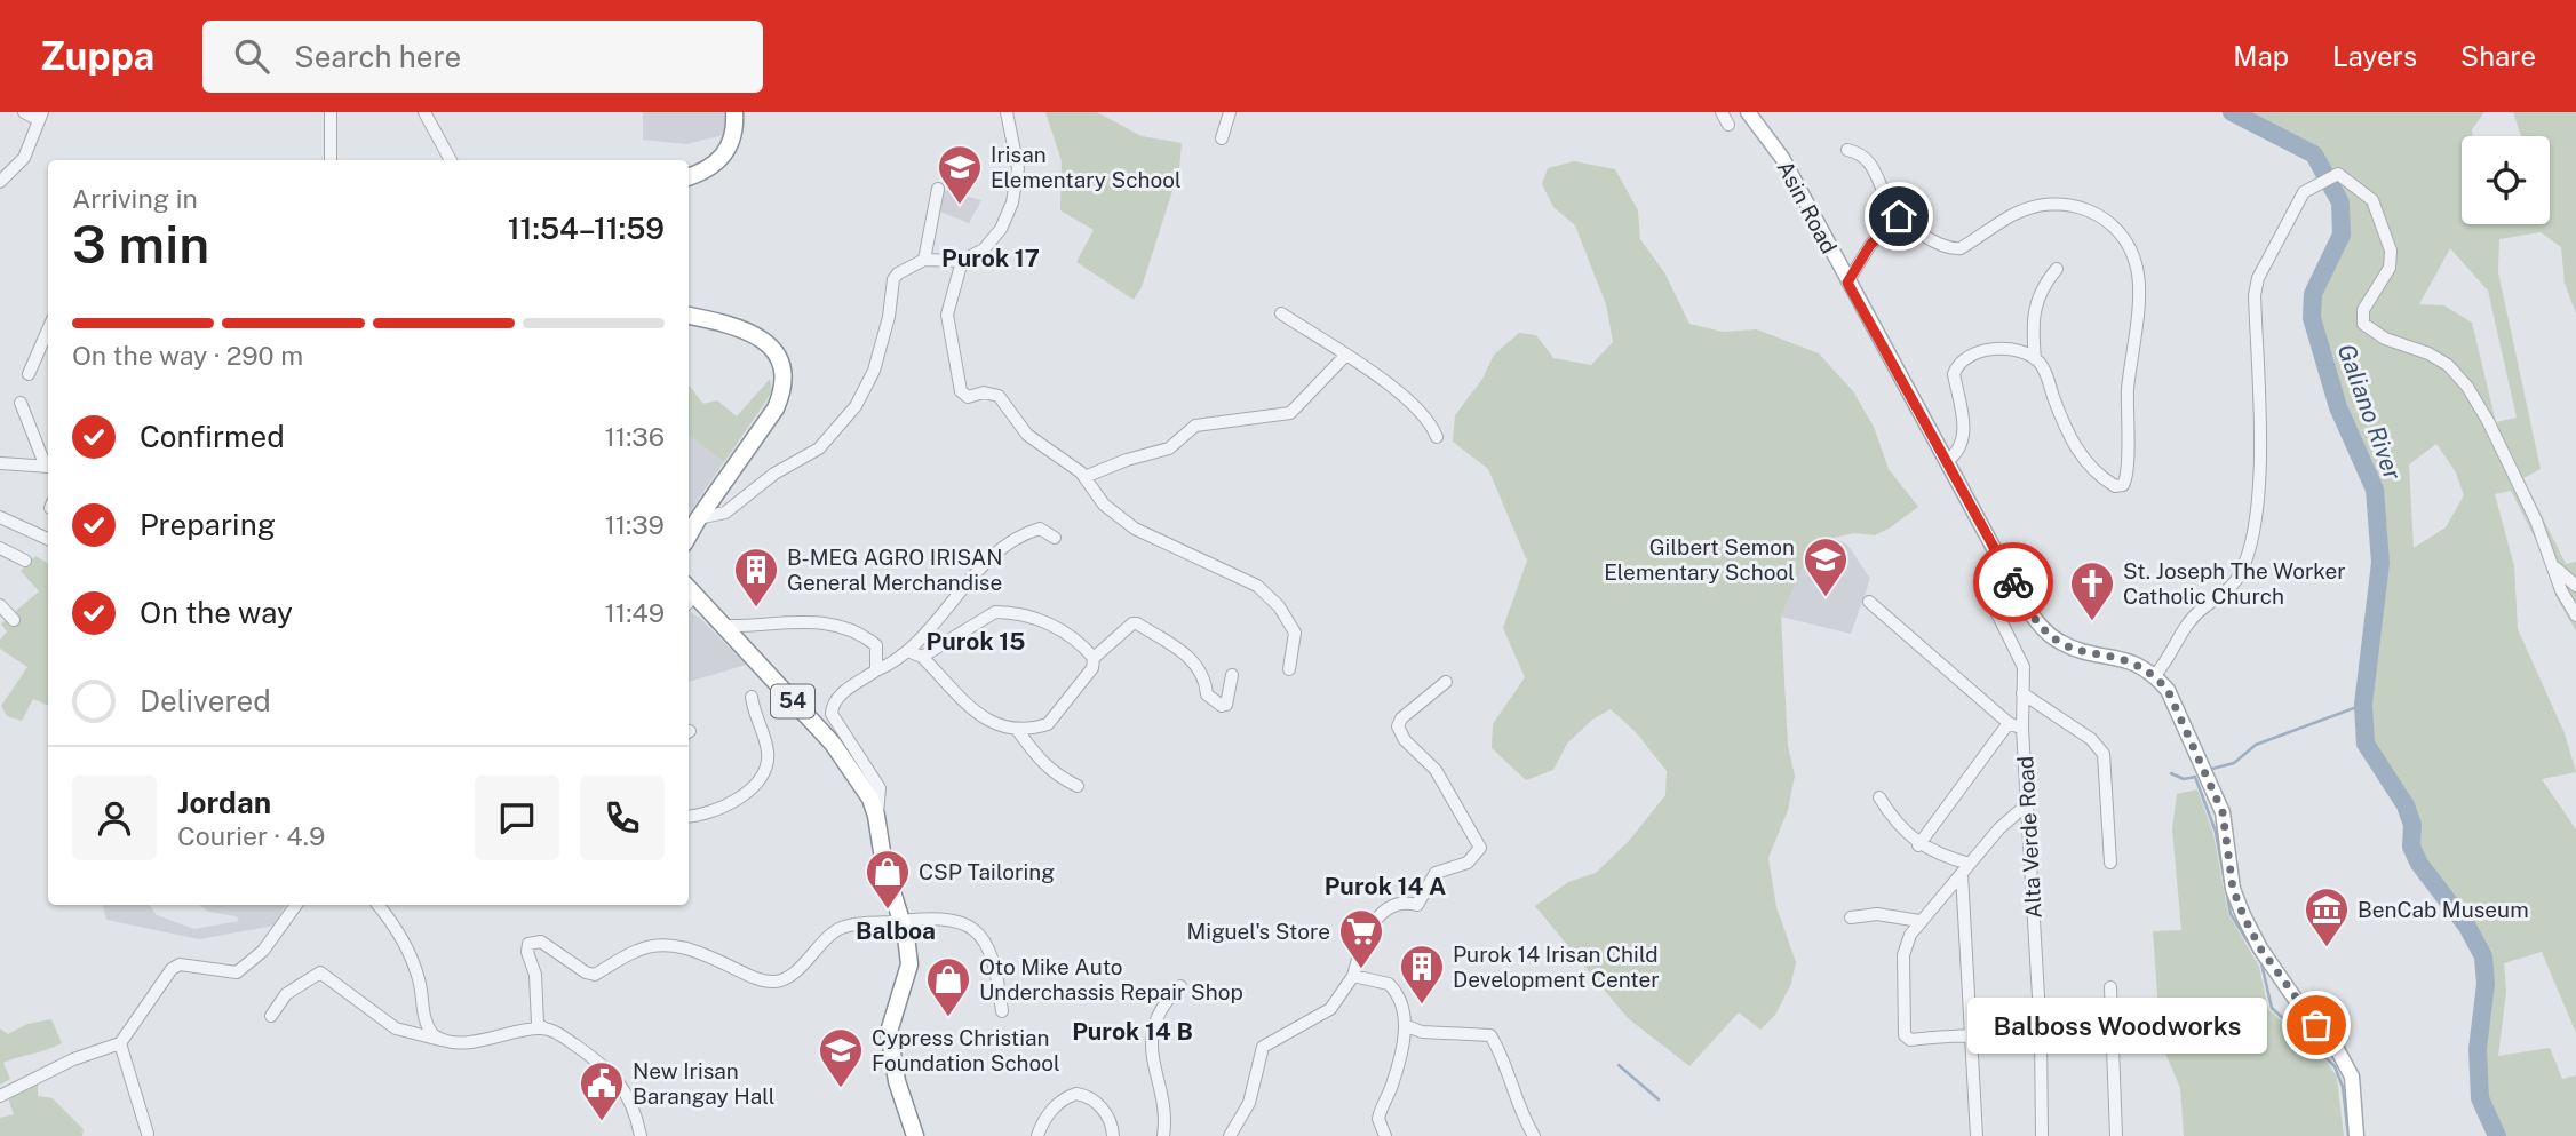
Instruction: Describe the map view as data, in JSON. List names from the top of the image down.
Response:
{
  "streets": {
    "highway": ["54"],
    "main road": ["Asin Road"],
    "street": ["Alta Verde Road"]
  },
  "crossings": [
    ["Asin Road", "Alta Verde Road"]
  ],
  "districts": [
    "Purok 17",
    "Purok 15",
    "Purok 14 A",
    "Balboa",
    "Purok 14 B"
  ],
  "water": ["Galiano River"],
  "places": {
    "school or university": ["Irisan Elementary School", "Gilbert Semon Elementary School", "Cypress Christian Foundation School"],
    "building": ["B-MEG AGRO IRISAN General Merchandise", "Purok 14 Irisan Child Development Center"],
    "church": ["St. Joseph The Worker Catholic Church"],
    "shop": ["CSP Tailoring", "Oto Mike Auto Underchassis Repair Shop"],
    "museum": ["BenCab Museum"],
    "supermarket": ["Miguel's Store"],
    "other": ["Balboss Woodworks"],
    "public building": ["New Irisan Barangay Hall"]
  },
  "page": {
    "header": "Zuppa",
    "search": "Search here",
    "nav": ["Map", "Layers", "Share"],
    "heading": ["3 min", "Arriving in", "11:54–11:59"],
    "panel": ["Jordan", "Courier · 4.9"],
    "bar": "On the way · 290 m",
    "list": [
      ["Confirmed", "11:36"],
      ["Preparing", "11:39"],
      ["On the way", "11:49"],
      "Delivered"
    ],
    "bubble": "Balboss Woodworks"
  }
}
